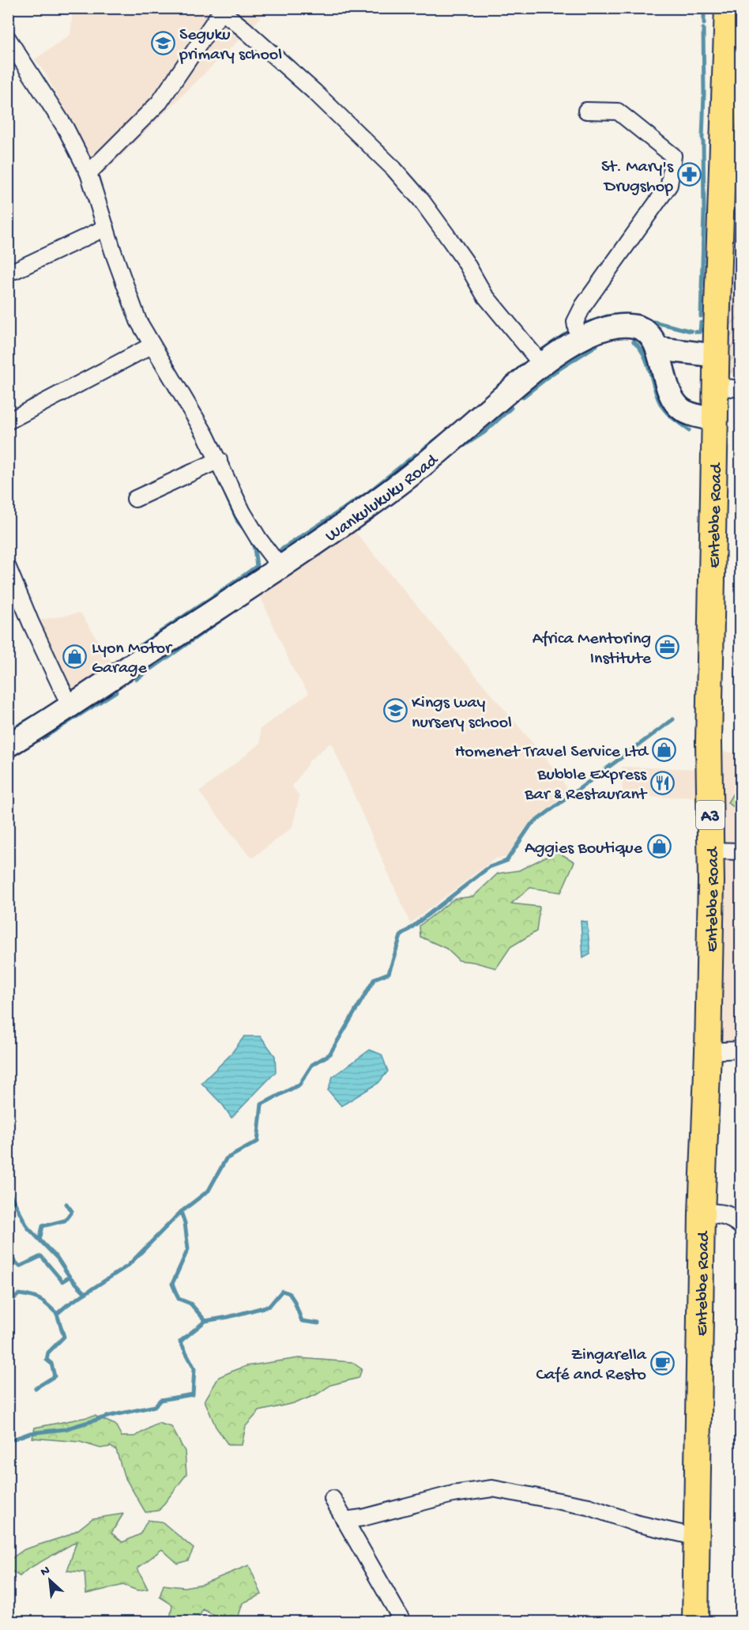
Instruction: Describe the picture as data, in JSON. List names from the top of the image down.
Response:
{
  "streets": {
    "main road": ["Wankulukuku Road", "Entebbe Road", "A3"]
  },
  "crossings": [
    ["Wankulukuku Road", "Entebbe Road"]
  ],
  "places": {
    "school or university": ["Seguku primary school", "Kings way nursery school"],
    "pharmacy": ["St. Mary's Drugshop"],
    "office": ["Africa Mentoring Institute"],
    "shop": ["Lyon Motor Garage", "Homenet Travel Service Ltd", "Aggies Boutique"],
    "restaurant": ["Bubble Express Bar & Restaurant"],
    "cafe": ["Zingarella Café and Resto"]
  },
  "north": "top left"
}
